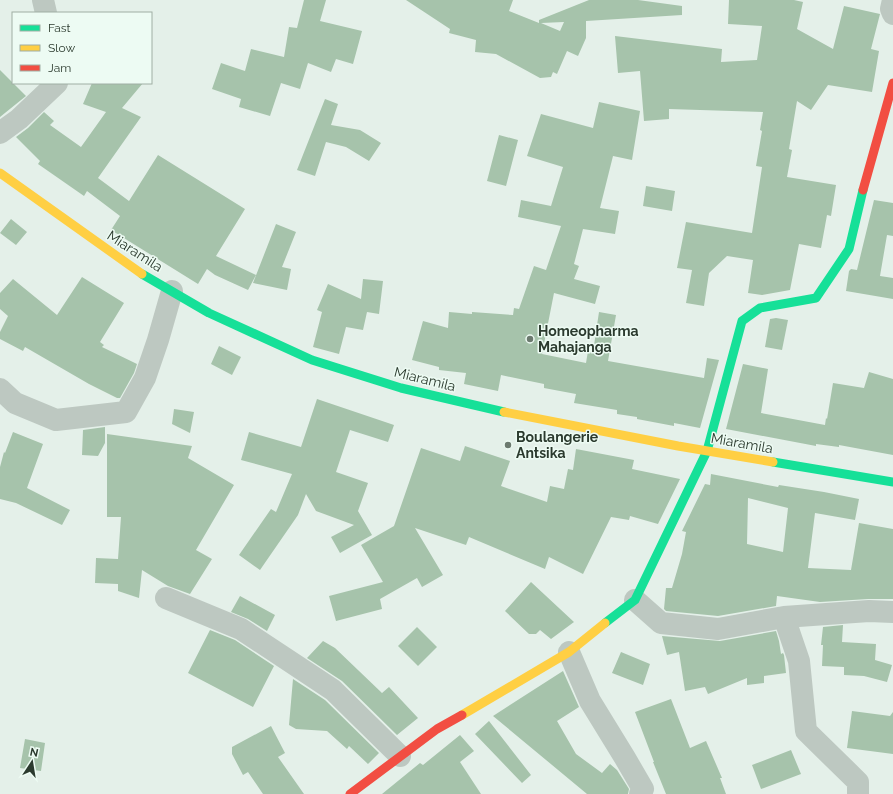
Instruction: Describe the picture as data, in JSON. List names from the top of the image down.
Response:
{
  "streets": {
    "street": ["Miaramila"]
  },
  "places": ["Homeopharma Mahajanga", "Boulangerie Antsika"],
  "legend": ["Fast", "Slow", "Jam"],
  "north": "top"
}
